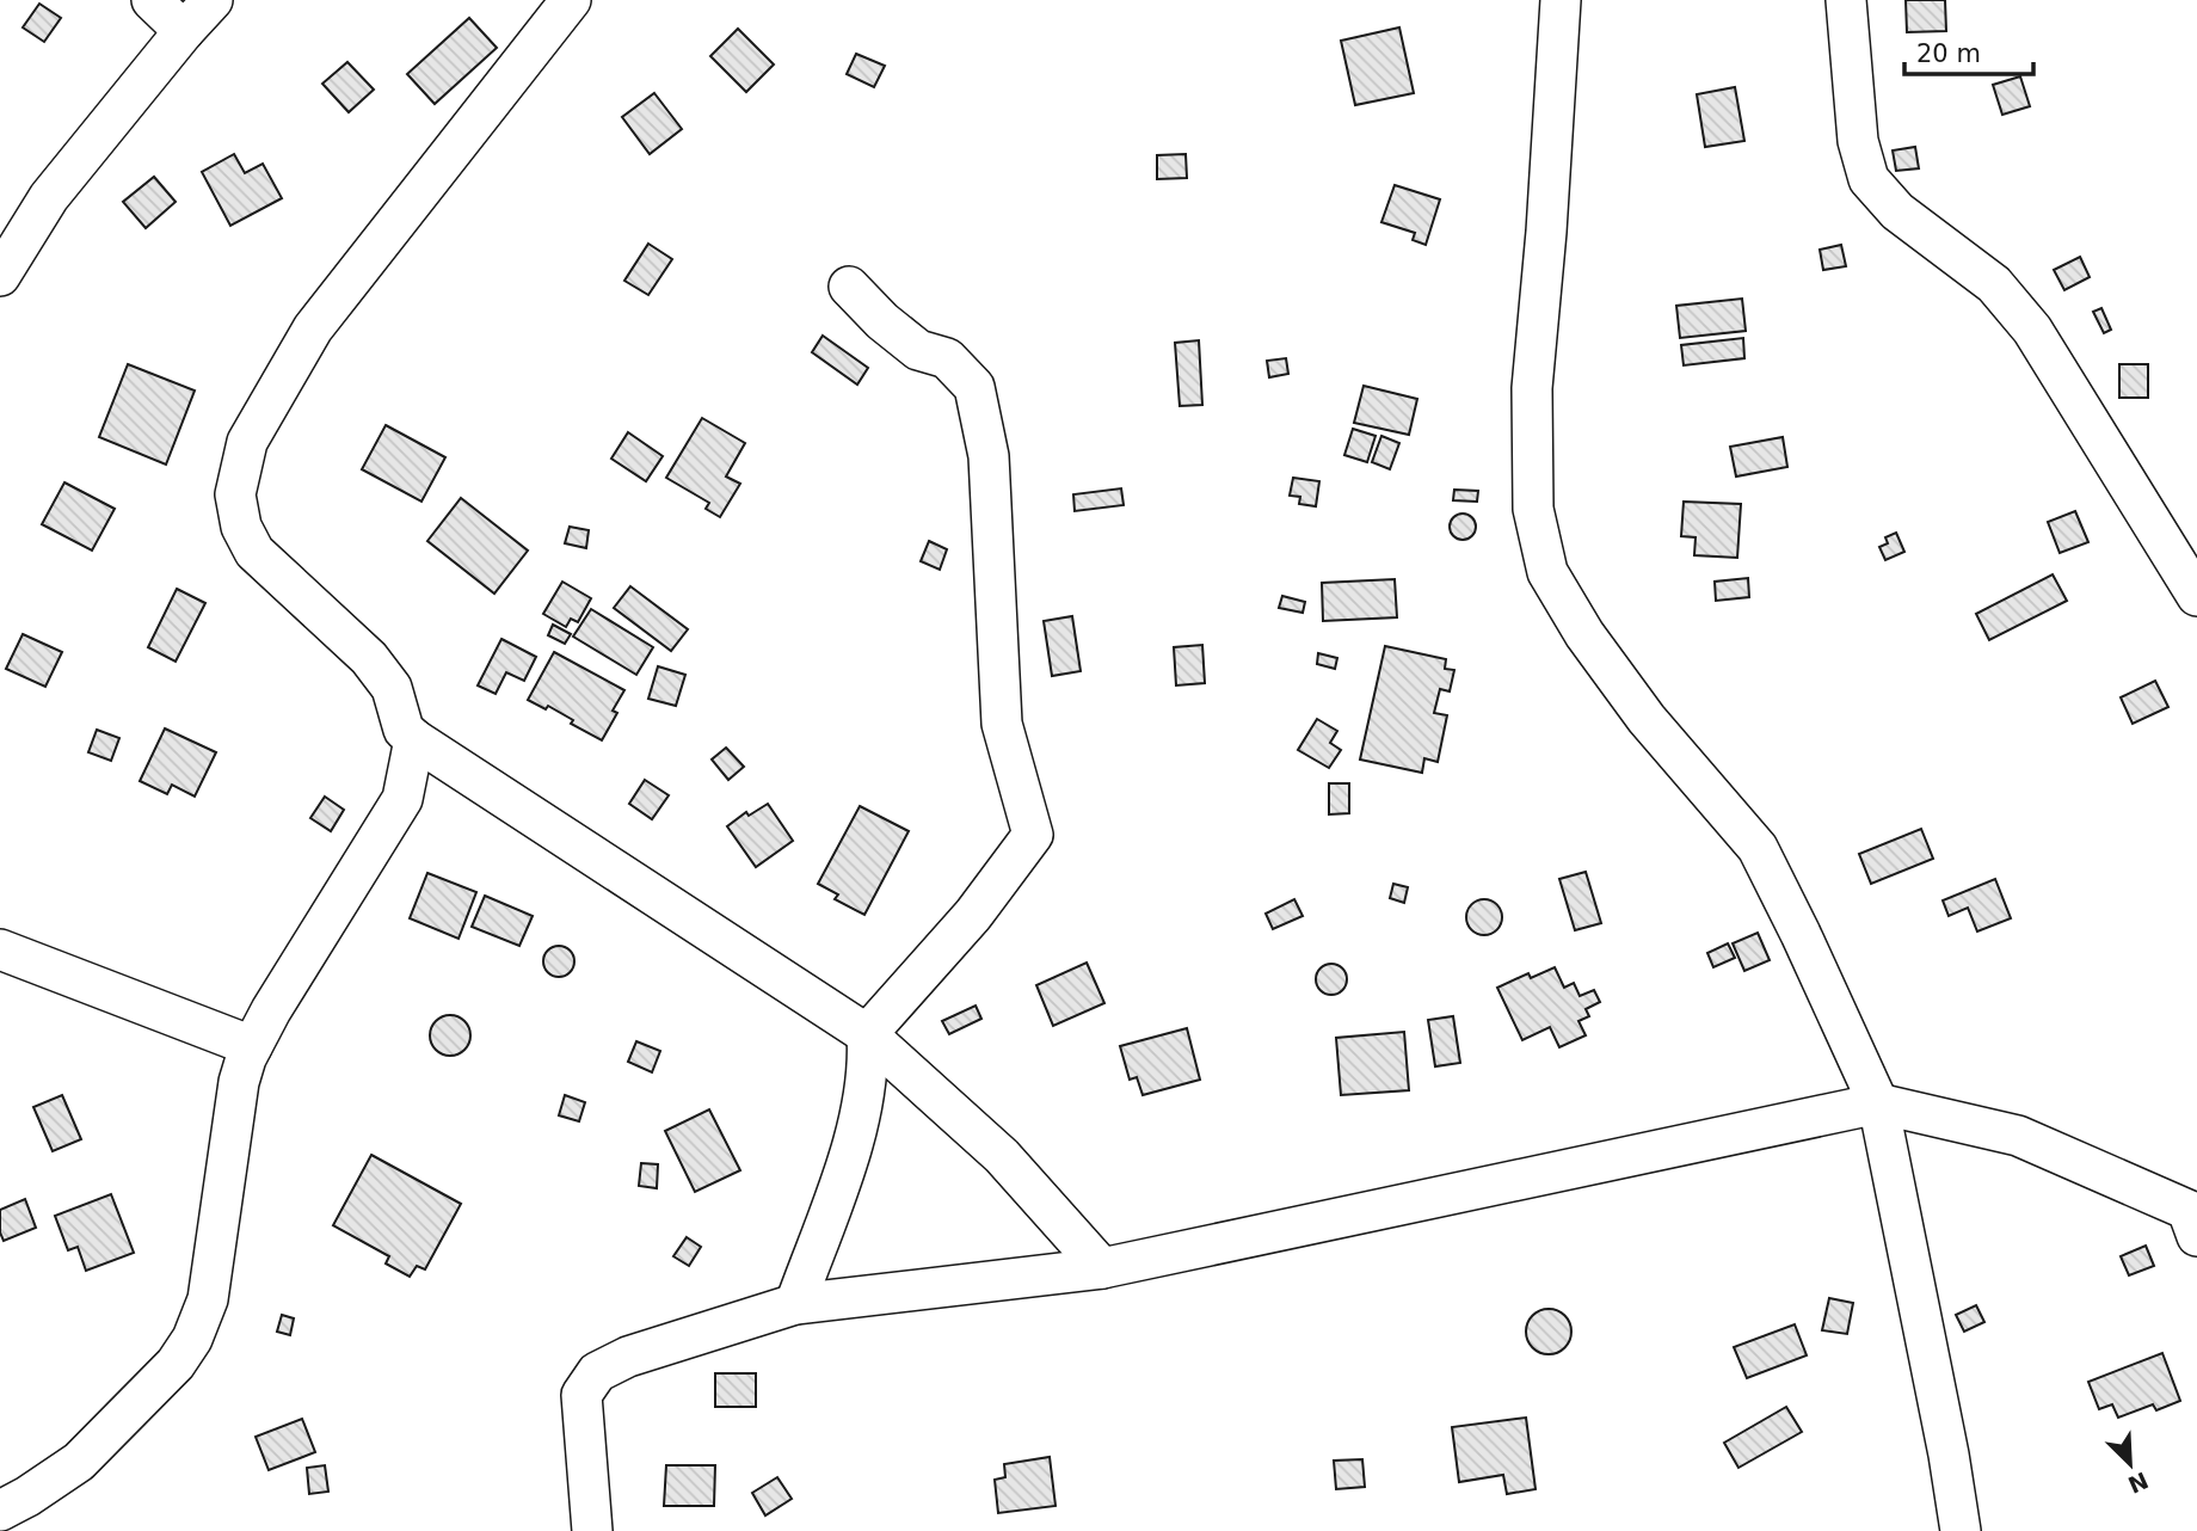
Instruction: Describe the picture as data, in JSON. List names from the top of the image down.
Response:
{
  "scale_bar": "20 m",
  "north": "bottom right"
}
